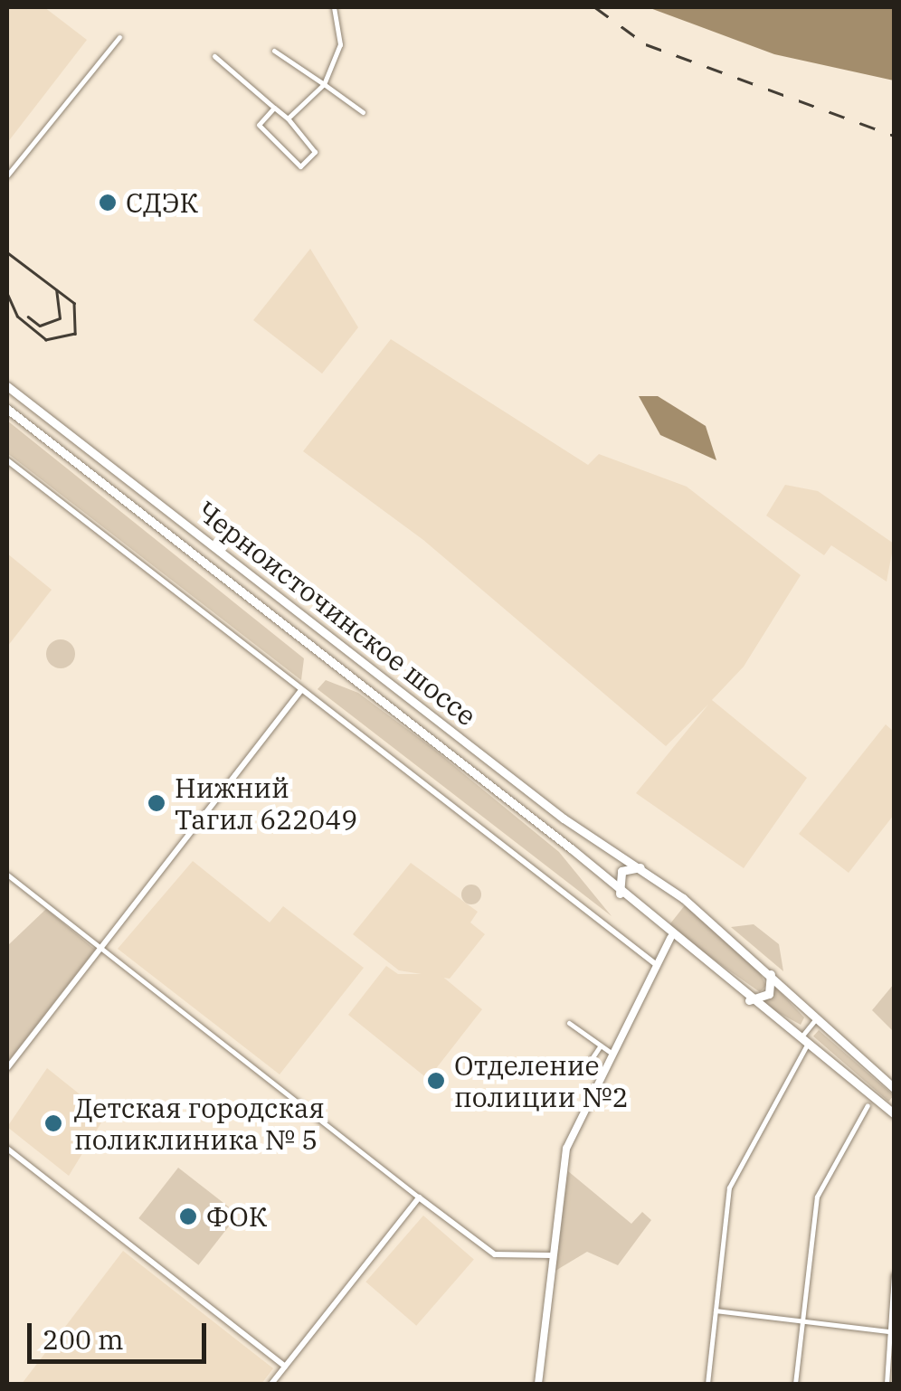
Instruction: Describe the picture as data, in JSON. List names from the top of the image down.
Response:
{
  "streets": {
    "main road": ["Черноисточинское шоссе"]
  },
  "places": [
    "СДЭК",
    "Нижний Тагил 622049",
    "Отделение полиции №2",
    "Детская городская поликлиника № 5",
    "ФОК"
  ],
  "scale_bar": "200 m"
}
